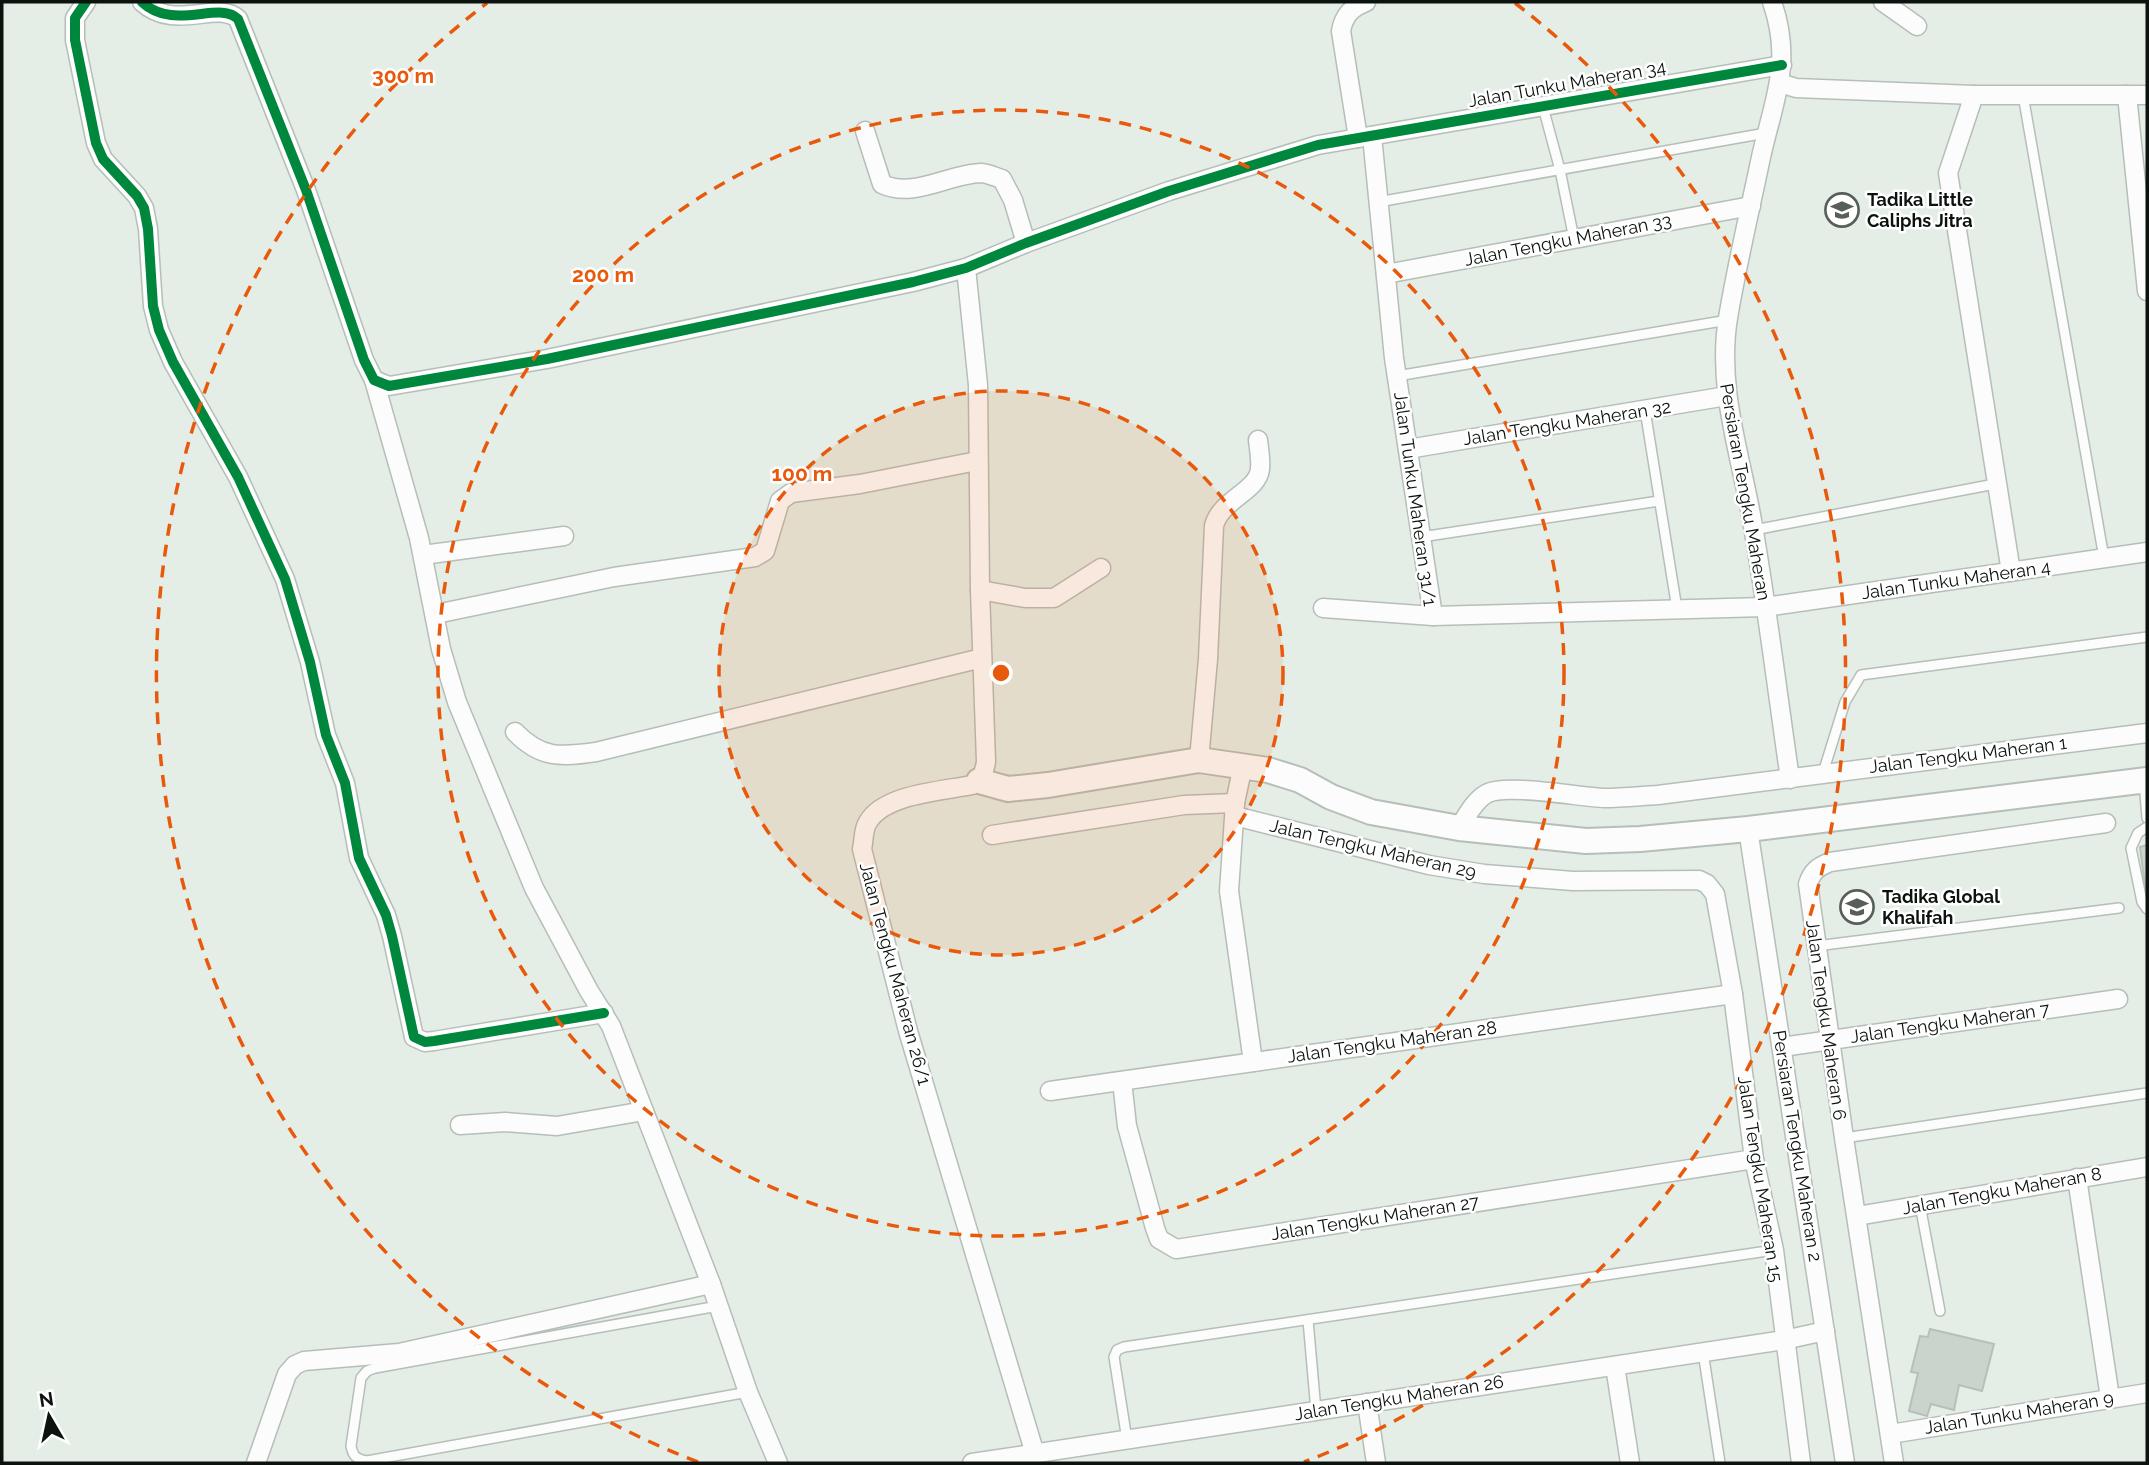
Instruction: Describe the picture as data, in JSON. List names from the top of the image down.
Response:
{
  "streets": {
    "street": [
      "Jalan Tunku Maheran 34",
      "Jalan Tengku Maheran 33",
      "Jalan Tengku Maheran 32",
      "Persiaran Tengku Maheran",
      "Jalan Tunku Maheran 31/1",
      "Jalan Tunku Maheran 4",
      "Jalan Tengku Maheran 1",
      "Jalan Tengku Maheran 29",
      "Jalan Tengku Maheran 26/1",
      "Jalan Tengku Maheran 6",
      "Jalan Tengku Maheran 7",
      "Jalan Tengku Maheran 28",
      "Persiaran Tengku Maheran 2",
      "Jalan Tengku Maheran 15",
      "Jalan Tengku Maheran 8",
      "Jalan Tengku Maheran 27",
      "Jalan Tengku Maheran 26",
      "Jalan Tunku Maheran 9"
    ]
  },
  "crossings": [
    ["Jalan Tunku Maheran 34", "Persiaran Tengku Maheran"],
    ["Jalan Tunku Maheran 34", "Jalan Tunku Maheran 31/1"],
    ["Jalan Tengku Maheran 33", "Persiaran Tengku Maheran"],
    ["Jalan Tengku Maheran 33", "Jalan Tunku Maheran 31/1"],
    ["Jalan Tengku Maheran 32", "Persiaran Tengku Maheran"],
    ["Jalan Tengku Maheran 32", "Jalan Tunku Maheran 31/1"],
    ["Persiaran Tengku Maheran", "Jalan Tunku Maheran 31/1"],
    ["Persiaran Tengku Maheran", "Jalan Tunku Maheran 4"],
    ["Persiaran Tengku Maheran", "Jalan Tengku Maheran 1"],
    ["Jalan Tunku Maheran 31/1", "Jalan Tunku Maheran 4"],
    ["Jalan Tengku Maheran 29", "Jalan Tengku Maheran 15"],
    ["Jalan Tengku Maheran 26/1", "Jalan Tengku Maheran 26"],
    ["Jalan Tengku Maheran 6", "Jalan Tengku Maheran 7"],
    ["Jalan Tengku Maheran 6", "Jalan Tengku Maheran 8"],
    ["Jalan Tengku Maheran 6", "Jalan Tunku Maheran 9"],
    ["Jalan Tengku Maheran 7", "Persiaran Tengku Maheran 2"],
    ["Jalan Tengku Maheran 28", "Jalan Tengku Maheran 15"],
    ["Jalan Tengku Maheran 28", "Jalan Tengku Maheran 27"],
    ["Persiaran Tengku Maheran 2", "Jalan Tengku Maheran 26"],
    ["Jalan Tengku Maheran 15", "Jalan Tengku Maheran 27"],
    ["Jalan Tengku Maheran 15", "Jalan Tengku Maheran 26"]
  ],
  "places": {
    "school or university": ["Tadika Little Caliphs Jitra", "Tadika Global Khalifah"]
  },
  "north": "top",
  "rings": ["300 m", "200 m", "100 m"]
}
